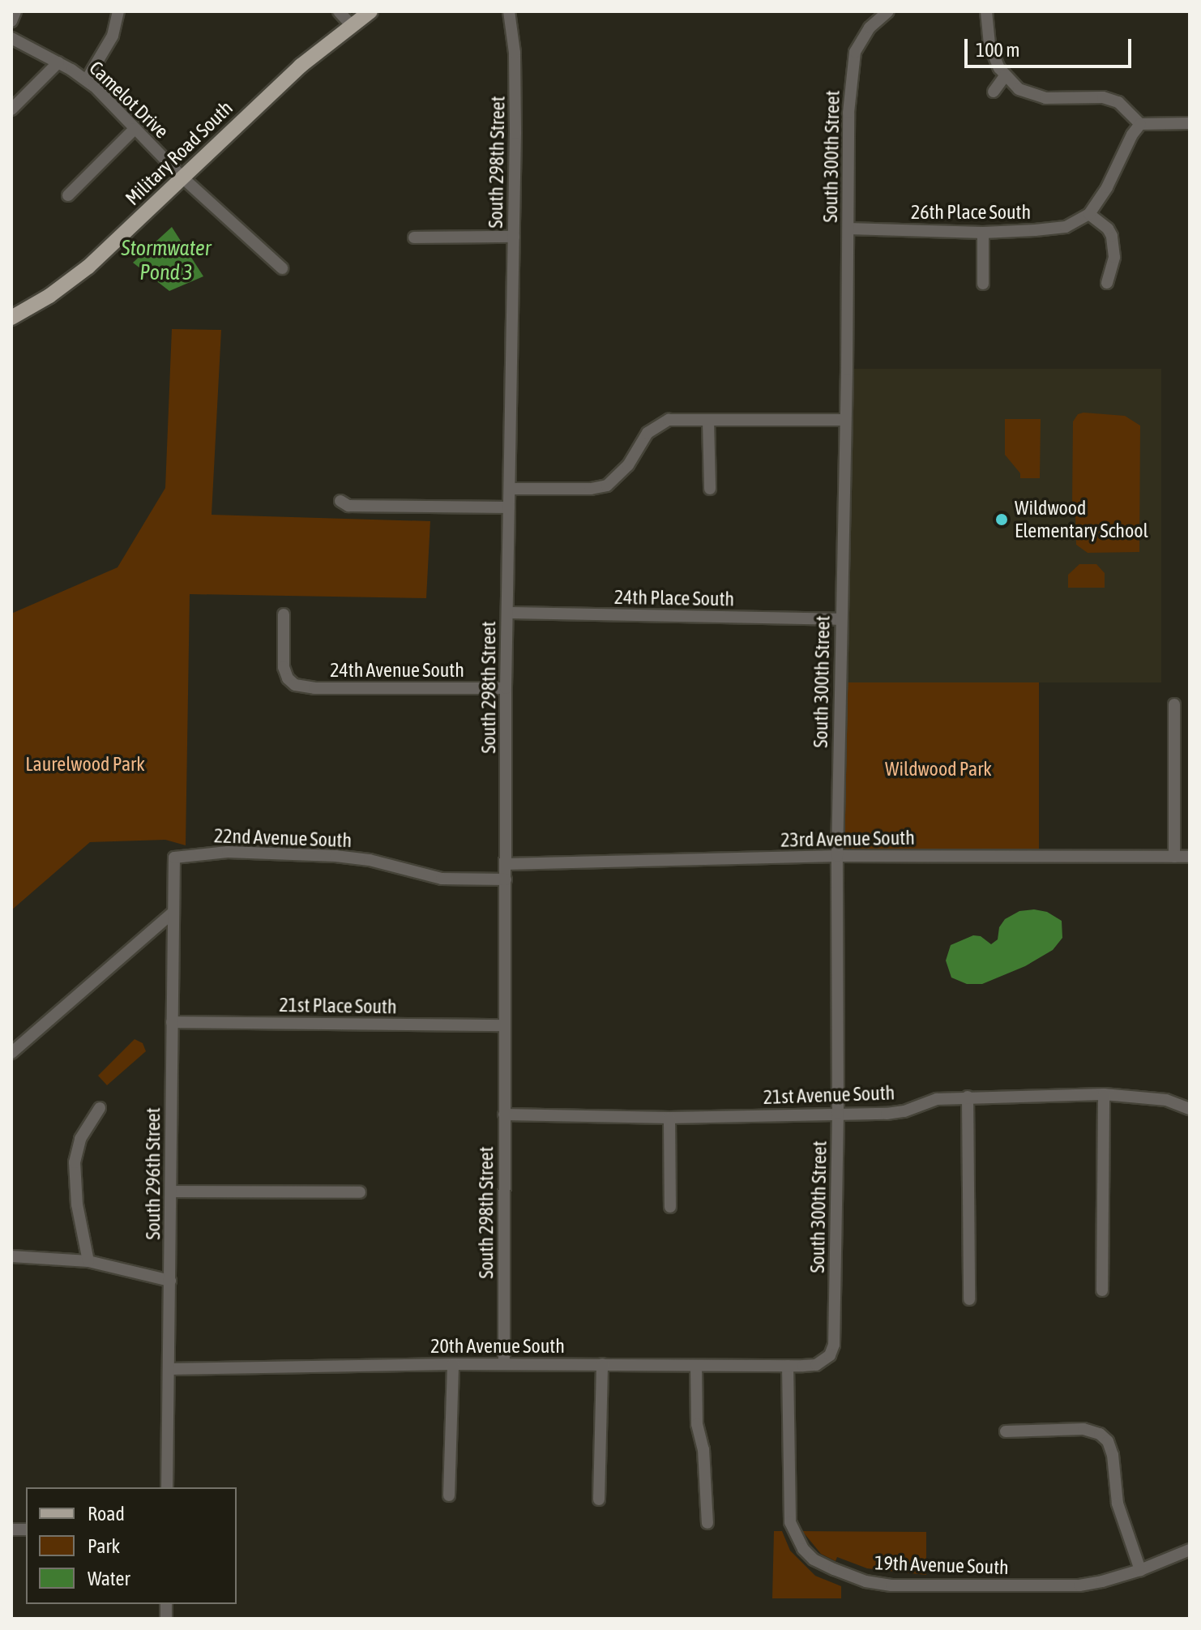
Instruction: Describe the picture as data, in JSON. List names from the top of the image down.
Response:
{
  "streets": {
    "main road": ["Military Road South"],
    "street": [
      "Camelot Drive",
      "South 300th Street",
      "South 298th Street",
      "26th Place South",
      "24th Place South",
      "24th Avenue South",
      "22nd Avenue South",
      "23rd Avenue South",
      "21st Place South",
      "21st Avenue South",
      "South 296th Street",
      "20th Avenue South",
      "19th Avenue South"
    ]
  },
  "crossings": [
    ["Camelot Drive", "Military Road South"],
    ["South 300th Street", "26th Place South"],
    ["South 300th Street", "24th Place South"],
    ["South 300th Street", "23rd Avenue South"],
    ["South 300th Street", "21st Avenue South"],
    ["South 300th Street", "20th Avenue South"],
    ["South 298th Street", "24th Place South"],
    ["South 298th Street", "24th Avenue South"],
    ["South 298th Street", "22nd Avenue South"],
    ["South 298th Street", "23rd Avenue South"],
    ["South 298th Street", "21st Place South"],
    ["South 298th Street", "21st Avenue South"],
    ["South 298th Street", "20th Avenue South"],
    ["22nd Avenue South", "South 296th Street"],
    ["21st Place South", "South 296th Street"],
    ["South 296th Street", "20th Avenue South"],
    ["20th Avenue South", "19th Avenue South"]
  ],
  "water": ["Stormwater Pond 3"],
  "parks": ["Laurelwood Park", "Wildwood Park"],
  "places": ["Wildwood Elementary School"],
  "legend": ["Road", "Park", "Water"],
  "scale_bar": "100 m"
}
